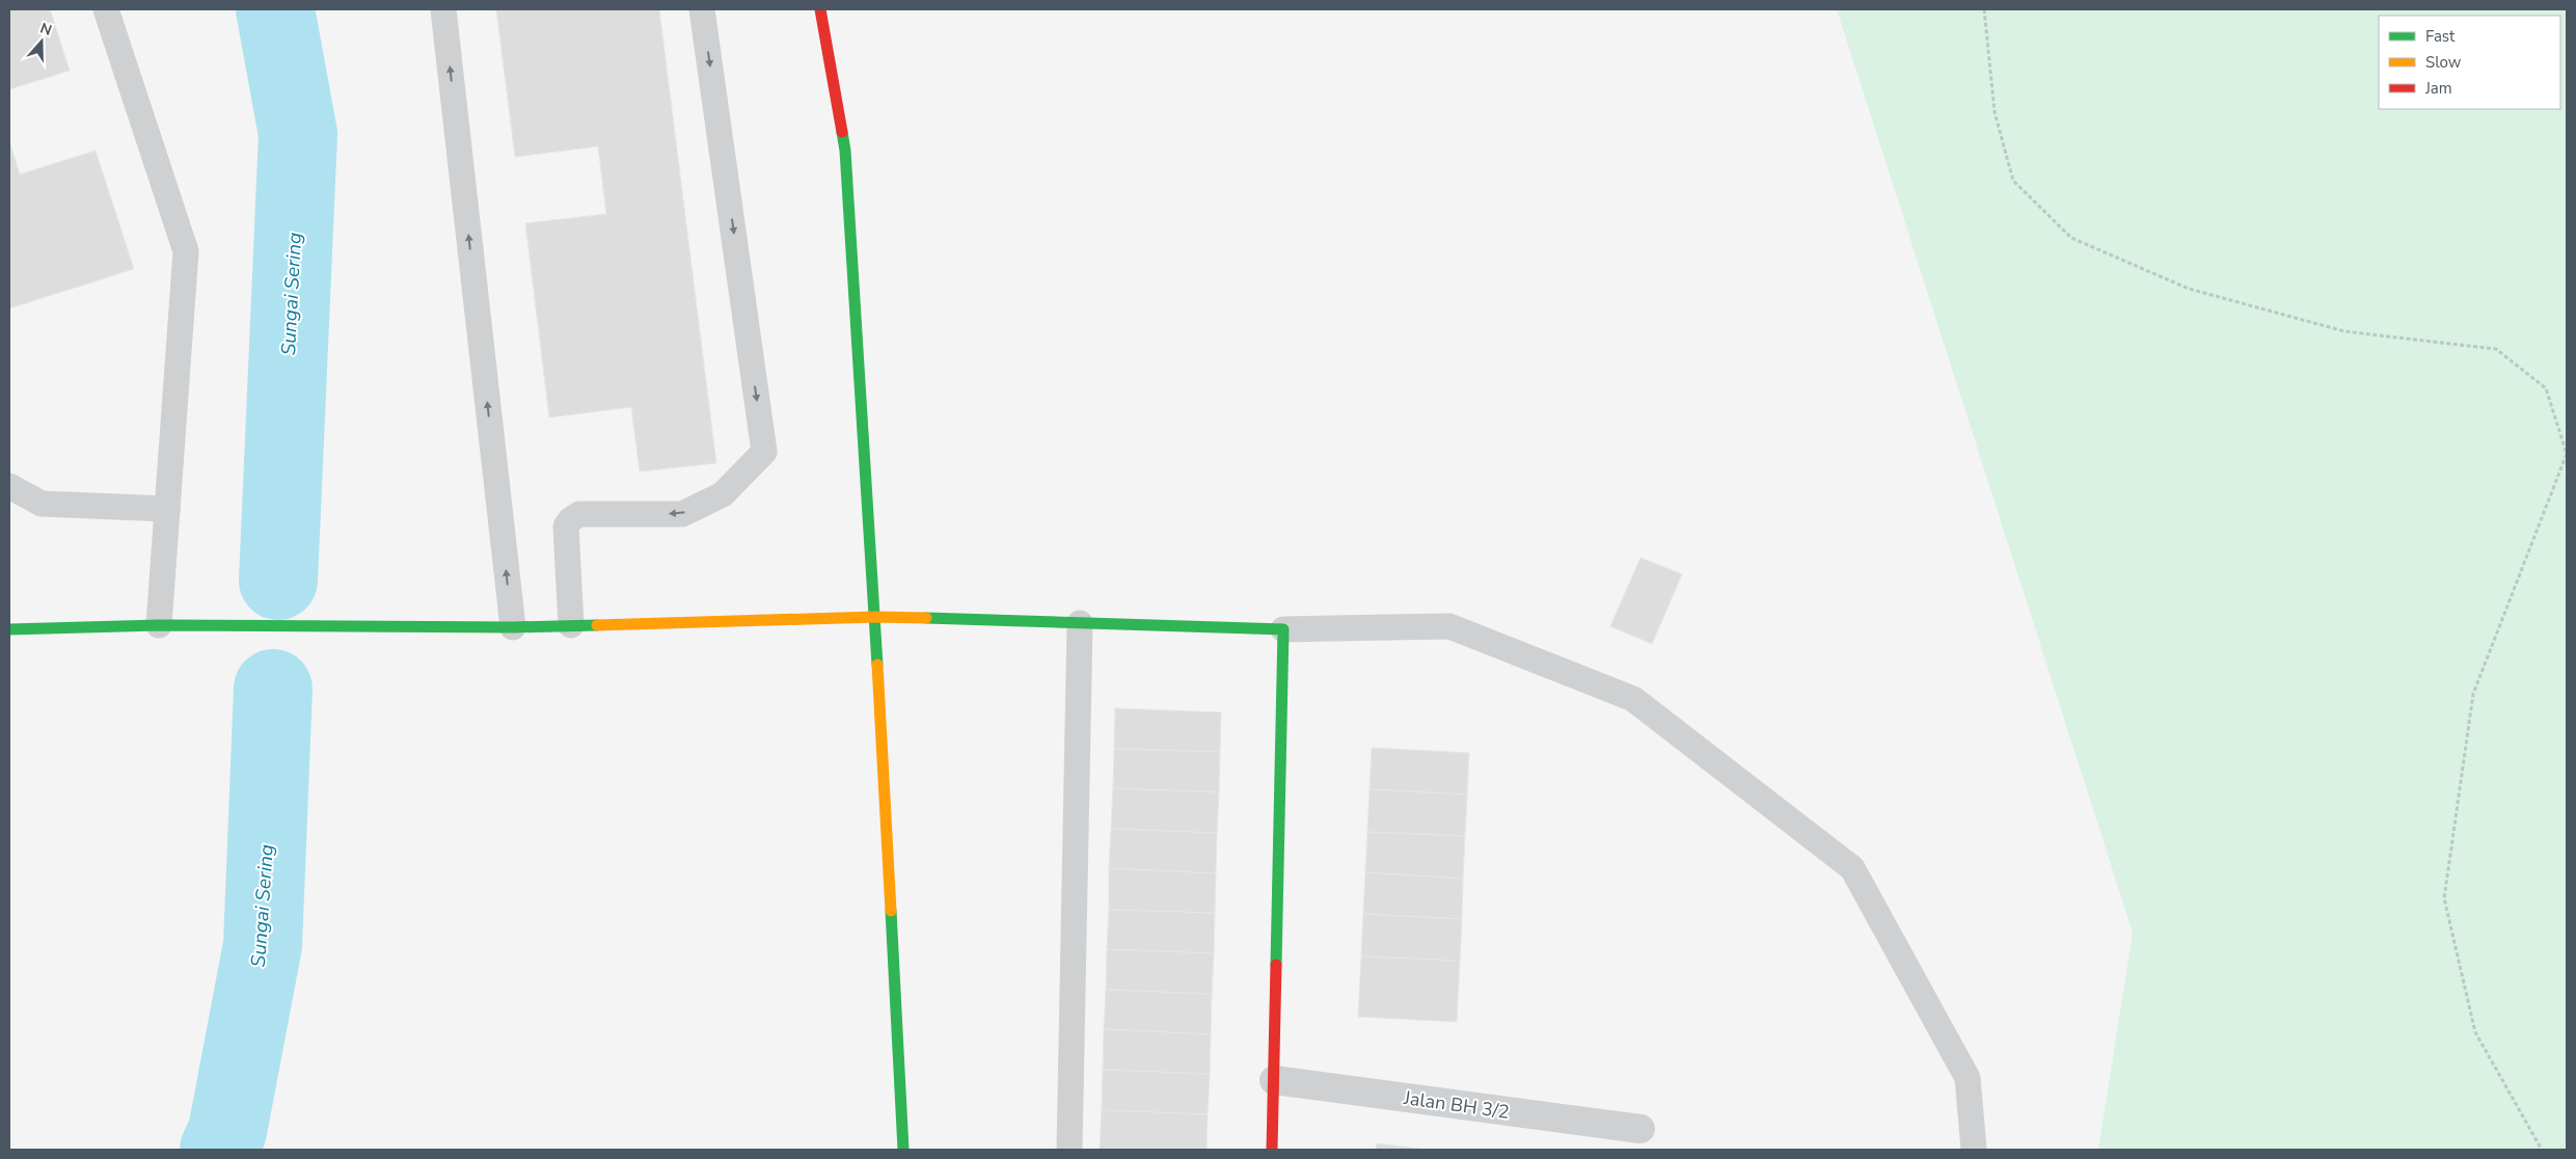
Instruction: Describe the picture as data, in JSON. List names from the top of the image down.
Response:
{
  "streets": {
    "street": ["Jalan BH 3/2"]
  },
  "water": ["Sungai Sering"],
  "legend": ["Fast", "Slow", "Jam"],
  "north": "top"
}
